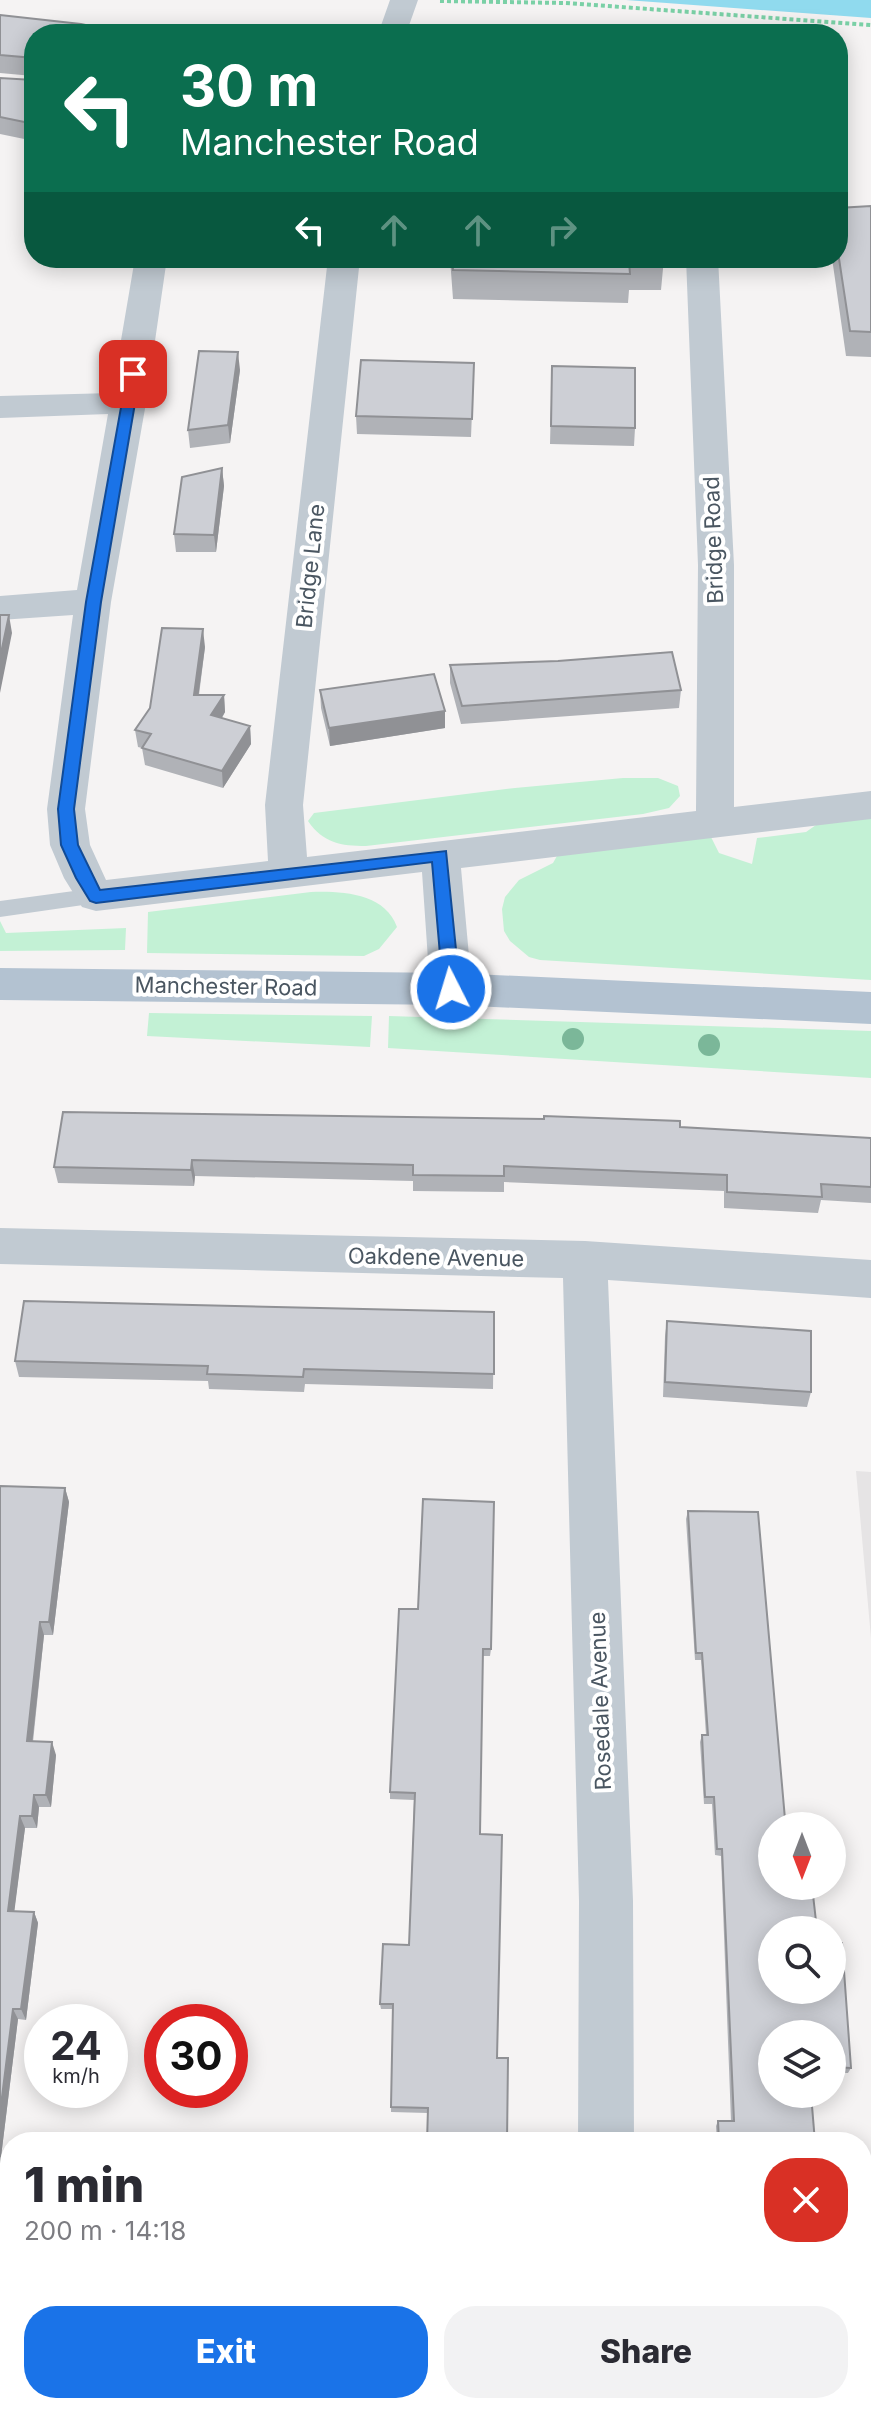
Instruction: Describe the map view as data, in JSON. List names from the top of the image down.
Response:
{
  "streets": {
    "main road": ["Manchester Road"],
    "street": [
      "Bridge Road",
      "Bridge Lane",
      "Oakdene Avenue",
      "Rosedale Avenue"
    ]
  },
  "crossings": [
    ["Oakdene Avenue", "Rosedale Avenue"]
  ],
  "north": "bottom",
  "page": {
    "turn": ["30 m", "Manchester Road"],
    "speed": "24 km/h",
    "limit": "30",
    "heading": ["1 min", "200 m · 14:18"],
    "buttons": ["Exit", "Share"]
  }
}
